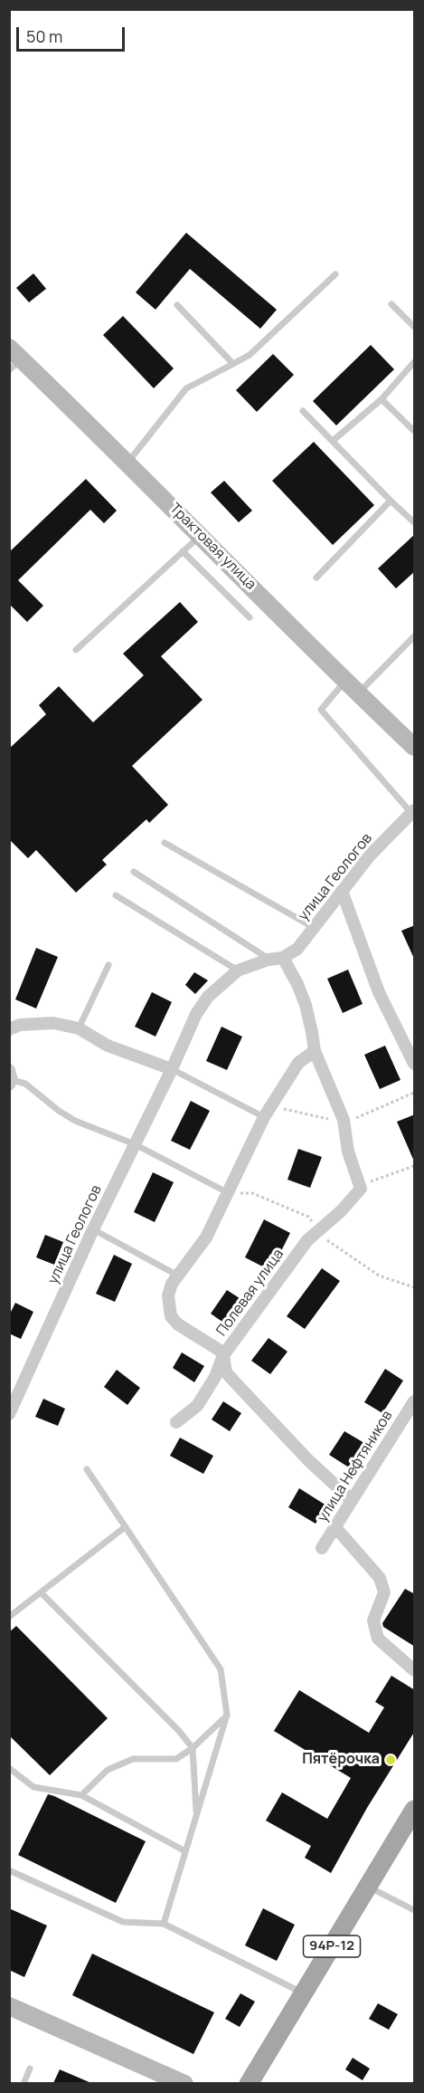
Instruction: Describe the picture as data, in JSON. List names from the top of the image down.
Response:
{
  "streets": {
    "main road": ["94Р-12"],
    "street": [
      "Трактовая улица",
      "улица Геологов",
      "Полевая улица",
      "улица Нефтяников"
    ]
  },
  "places": ["Пятёрочка"],
  "scale_bar": "50 m"
}
